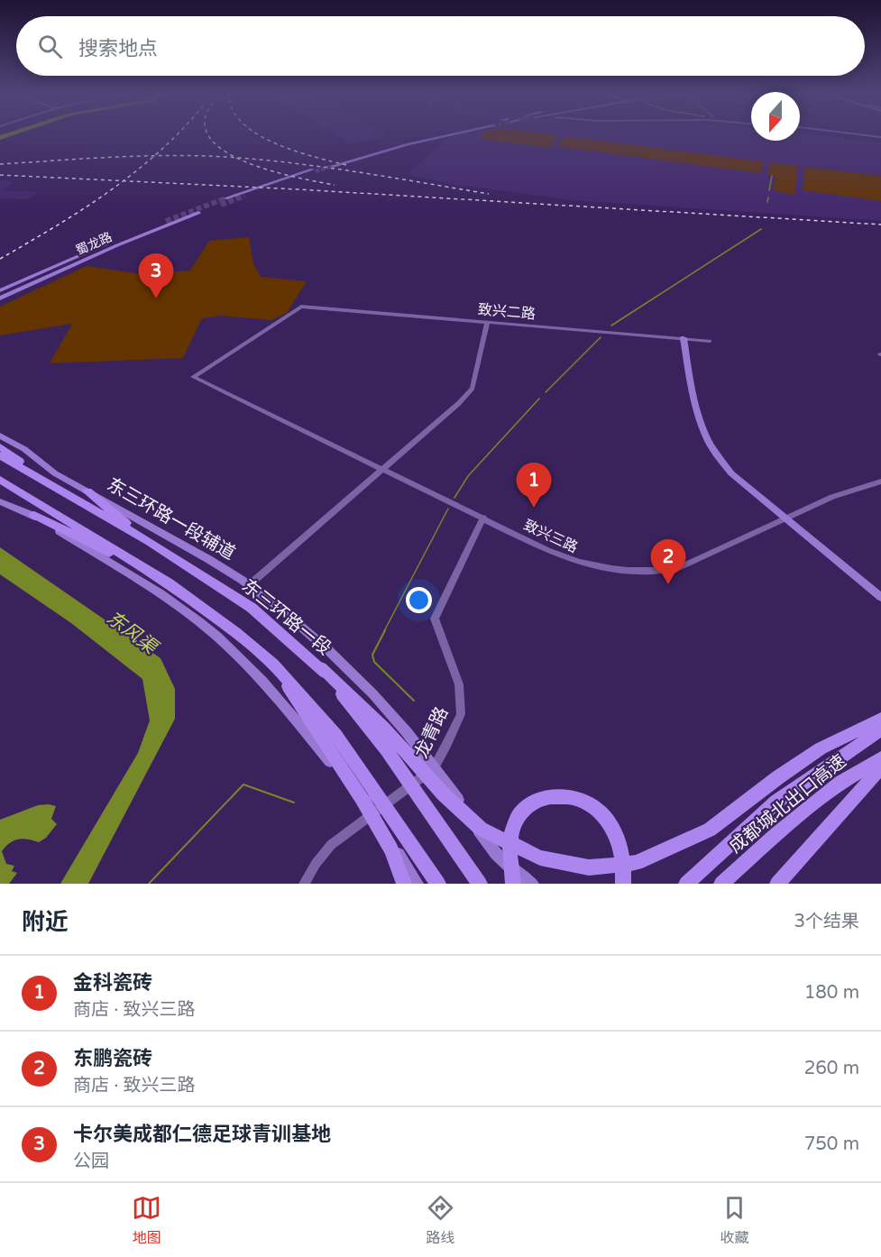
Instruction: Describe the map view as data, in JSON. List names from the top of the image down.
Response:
{
  "streets": {
    "highway": ["东三环路一段", "成都城北出口高速"],
    "main road": ["蜀龙路", "东三环路一段辅道"],
    "street": ["致兴二路", "致兴三路", "龙青路"]
  },
  "crossings": [
    ["致兴二路", "致兴三路"],
    ["东三环路一段辅道", "龙青路"],
    ["致兴三路", "龙青路"]
  ],
  "water": ["东风渠"],
  "north": "bottom",
  "page": {
    "search": "搜索地点",
    "pins": ["3", "1", "2"],
    "heading": ["附近", "3个结果"],
    "list": [
      {
        "mark": "1",
        "name": "金科瓷砖",
        "note": "商店 · 致兴三路",
        "value": "180 m"
      },
      {
        "mark": "2",
        "name": "东鹏瓷砖",
        "note": "商店 · 致兴三路",
        "value": "260 m"
      },
      {
        "mark": "3",
        "name": "卡尔美成都仁德足球青训基地",
        "note": "公园",
        "value": "750 m"
      }
    ],
    "nav": ["地图", "路线", "收藏"]
  }
}
